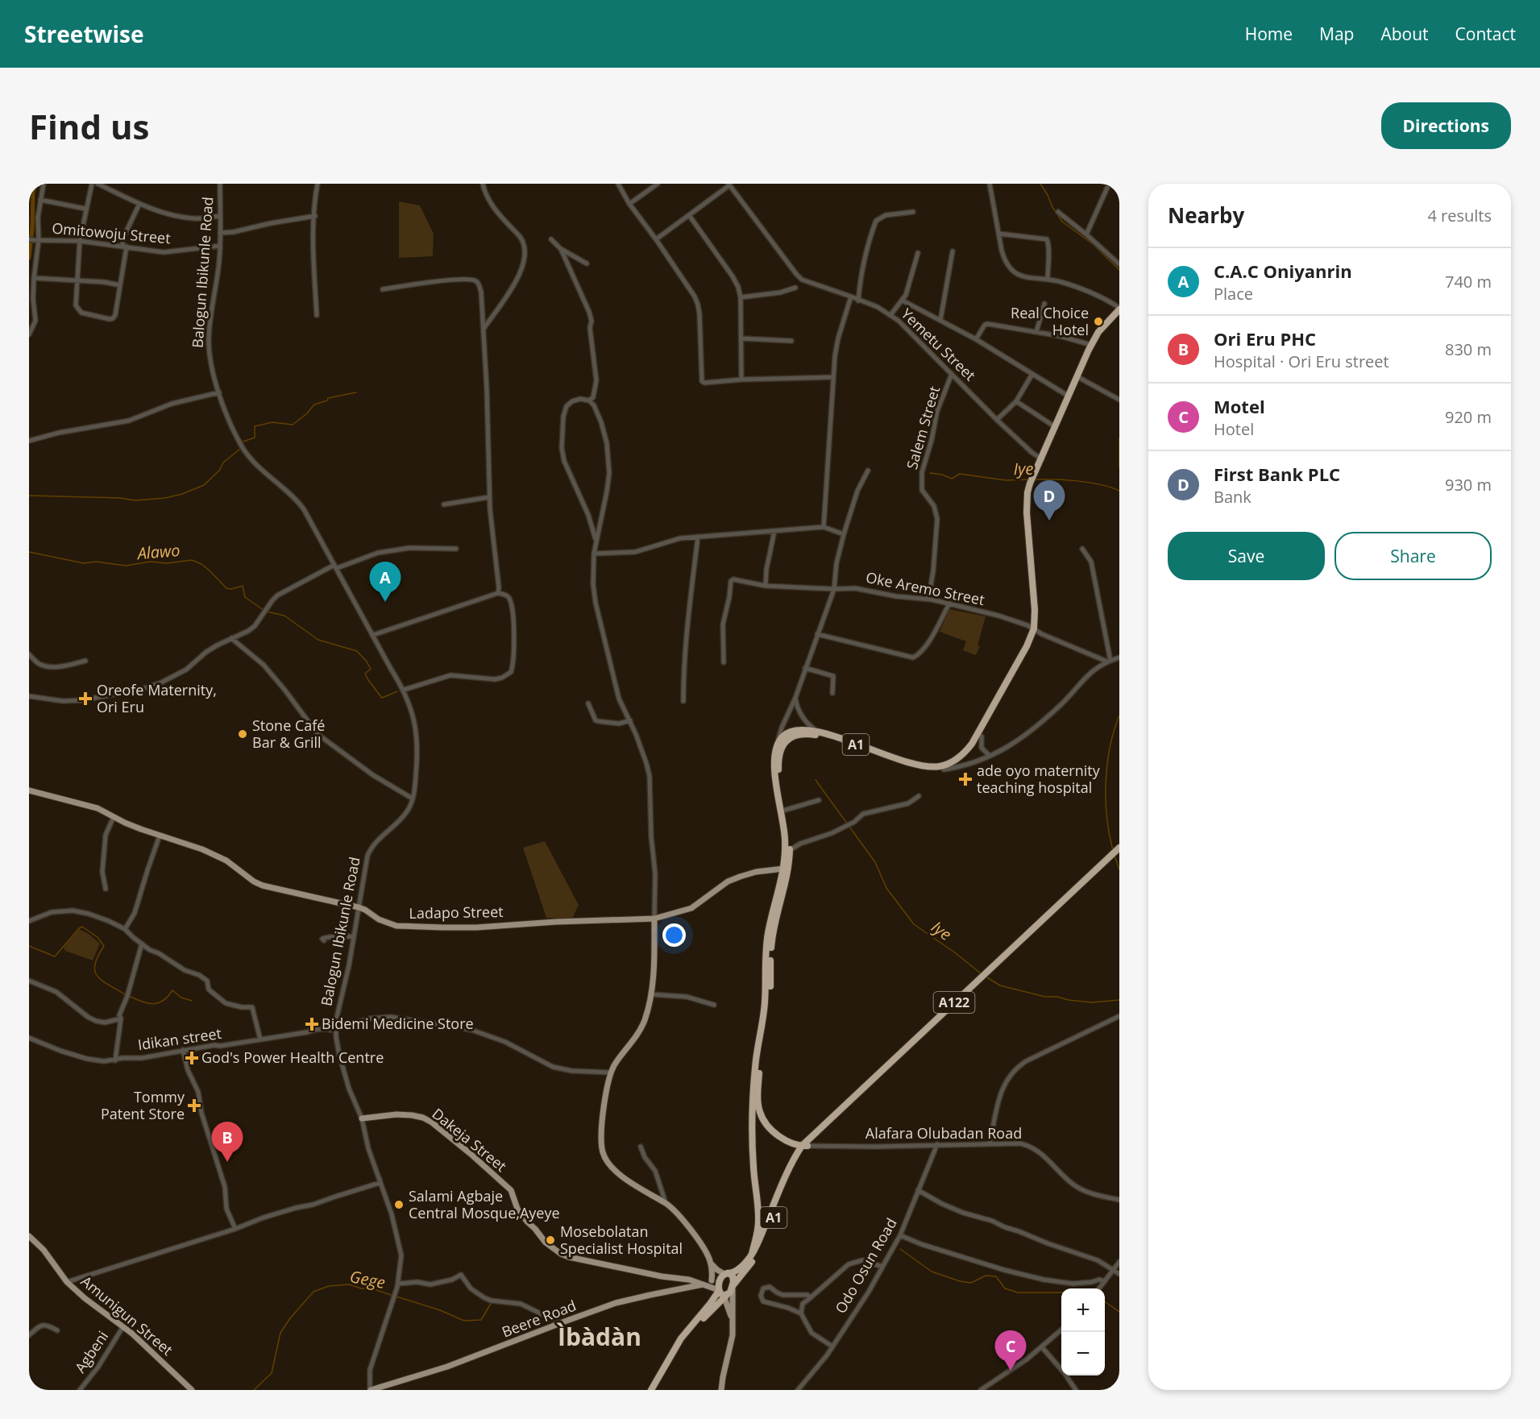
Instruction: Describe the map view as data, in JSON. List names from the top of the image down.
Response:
{
  "streets": {
    "highway": ["A1", "A122"],
    "main road": [
      "Ladapo Street",
      "Dakeja Street",
      "Amunigun Street",
      "Beere Road"
    ],
    "street": [
      "Omitowoju Street",
      "Balogun Ibikunle Road",
      "Yemetu Street",
      "Salem Street",
      "Oke Aremo Street",
      "Idikan street",
      "Alafara Olubadan Road",
      "Odo Osun Road",
      "Agbeni"
    ]
  },
  "crossings": [
    ["Omitowoju Street", "Balogun Ibikunle Road"],
    ["Balogun Ibikunle Road", "Ladapo Street"],
    ["Balogun Ibikunle Road", "Idikan street"],
    ["Balogun Ibikunle Road", "Dakeja Street"],
    ["Balogun Ibikunle Road", "Beere Road"],
    ["Yemetu Street", "Salem Street"],
    ["Yemetu Street", "A1"],
    ["Salem Street", "Oke Aremo Street"],
    ["Oke Aremo Street", "A1"],
    ["A1", "Ladapo Street"],
    ["A1", "A122"],
    ["A1", "Alafara Olubadan Road"],
    ["A122", "Alafara Olubadan Road"],
    ["Alafara Olubadan Road", "Odo Osun Road"],
    ["Dakeja Street", "Beere Road"],
    ["Amunigun Street", "Agbeni"]
  ],
  "districts": ["Ìbàdàn"],
  "water": ["Iye", "Alawo", "Gege"],
  "places": {
    "other": [
      "Real Choice Hotel",
      "Stone Café Bar & Grill",
      "Salami Agbaje Central Mosque,Ayeye",
      "Mosebolatan Specialist Hospital"
    ],
    "health": [
      "Oreofe Maternity, Ori Eru",
      "ade oyo maternity teaching hospital",
      "Bidemi Medicine Store",
      "God's Power Health Centre",
      "Tommy Patent Store"
    ]
  },
  "page": {
    "header": "Streetwise",
    "nav": [
      "Home",
      "Map",
      "About",
      "Contact"
    ],
    "buttons": [
      "Directions",
      ["Save", "Share"]
    ],
    "title": "Find us",
    "heading": ["Nearby", "4 results"],
    "list": [
      {
        "mark": "A",
        "name": "C.A.C Oniyanrin",
        "note": "Place",
        "value": "740 m"
      },
      {
        "mark": "B",
        "name": "Ori Eru PHC",
        "note": "Hospital · Ori Eru street",
        "value": "830 m"
      },
      {
        "mark": "C",
        "name": "Motel",
        "note": "Hotel",
        "value": "920 m"
      },
      {
        "mark": "D",
        "name": "First Bank PLC",
        "note": "Bank",
        "value": "930 m"
      }
    ],
    "pins": [
      "D",
      "A",
      "B",
      "C"
    ],
    "map_buttons": ["+", "−"]
  }
}
